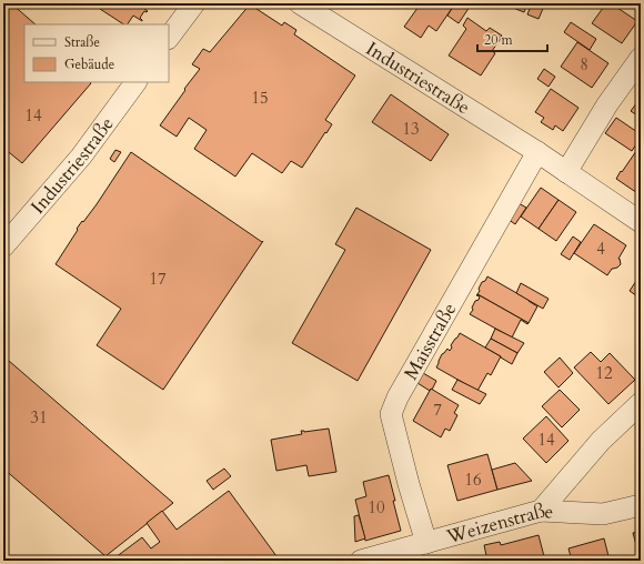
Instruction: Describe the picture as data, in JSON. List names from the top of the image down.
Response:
{
  "streets": {
    "street": ["Industriestraße", "Maisstraße", "Weizenstraße"]
  },
  "crossings": [
    ["Industriestraße", "Maisstraße"],
    ["Maisstraße", "Weizenstraße"]
  ],
  "house_numbers": [
    "8",
    "15",
    "14",
    "13",
    "4",
    "17",
    "12",
    "7",
    "31",
    "14",
    "16",
    "10"
  ],
  "legend": ["Straße", "Gebäude"],
  "scale_bar": "20 m"
}
